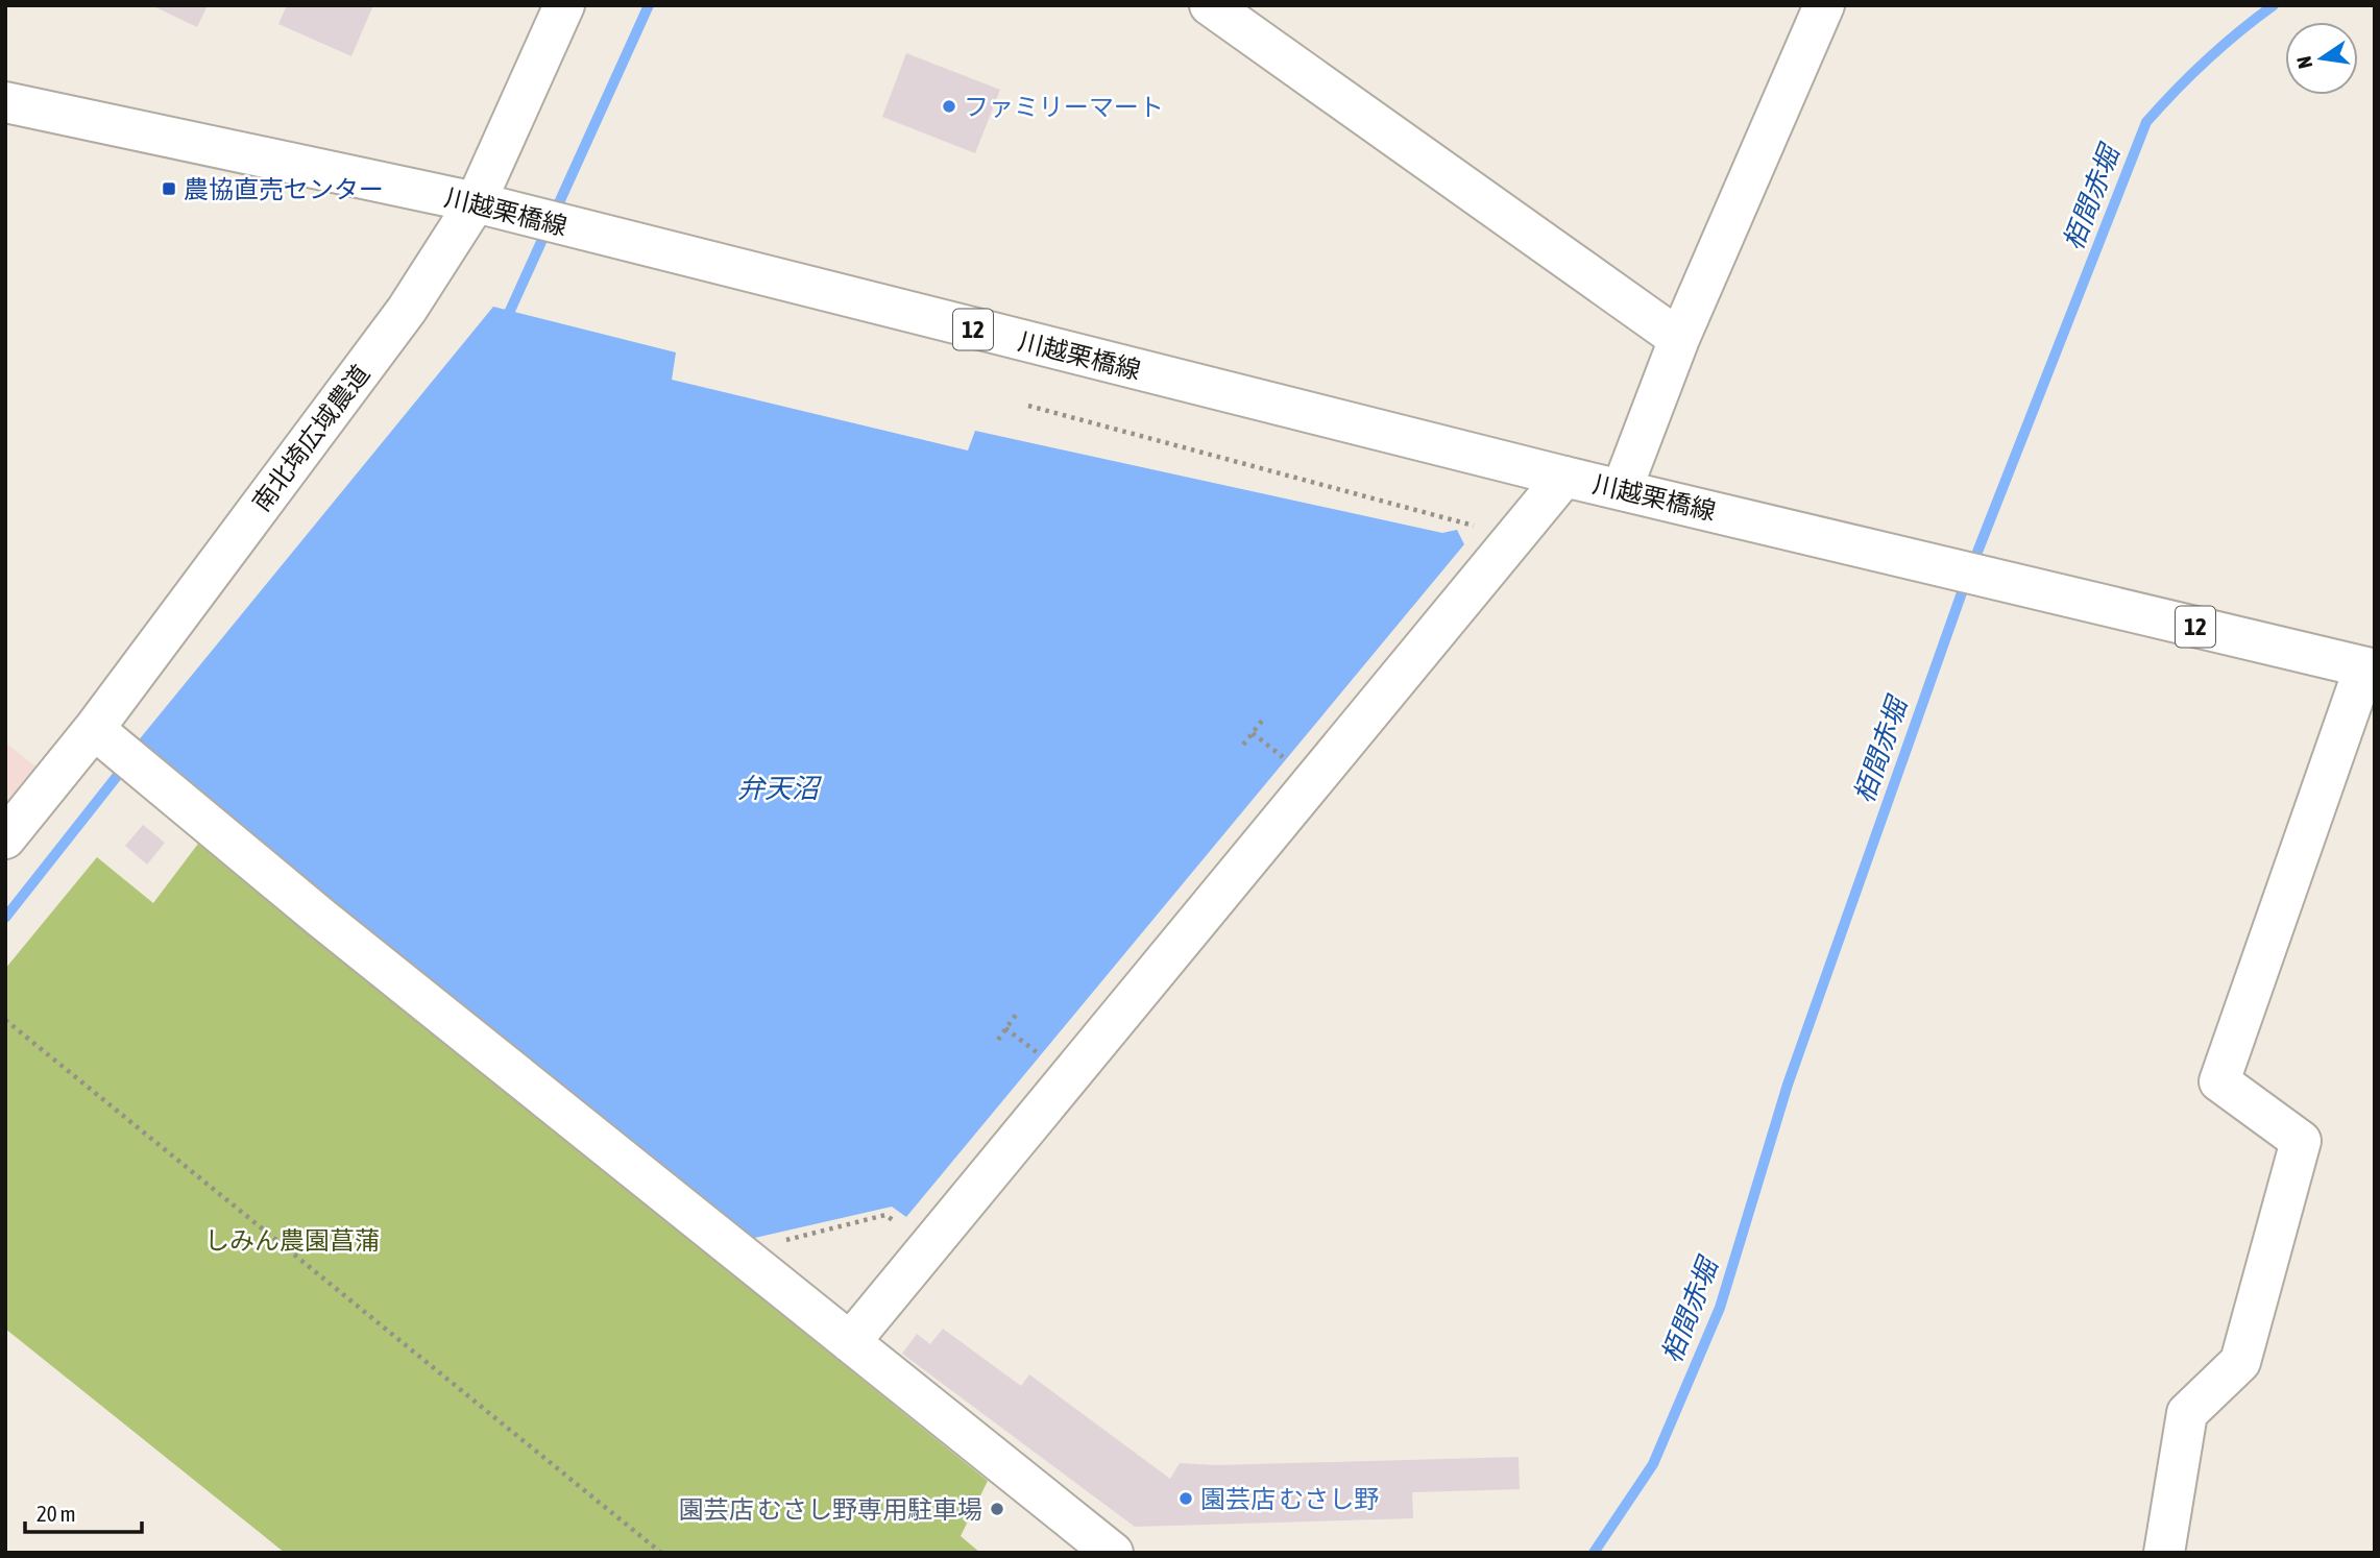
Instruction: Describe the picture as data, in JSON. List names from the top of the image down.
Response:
{
  "streets": {
    "street": ["川越栗橋線", "12", "南北埼広域農道"]
  },
  "crossings": [
    ["川越栗橋線", "南北埼広域農道"]
  ],
  "water": ["栢間赤堀", "弁天沼"],
  "parks": ["しみん農園菖蒲"],
  "places": {
    "other": ["ファミリーマート", "園芸店 むさし野", "園芸店 むさし野専用駐車場"],
    "transit": ["農協直売センター"]
  },
  "scale_bar": "20 m",
  "north": "left"
}
